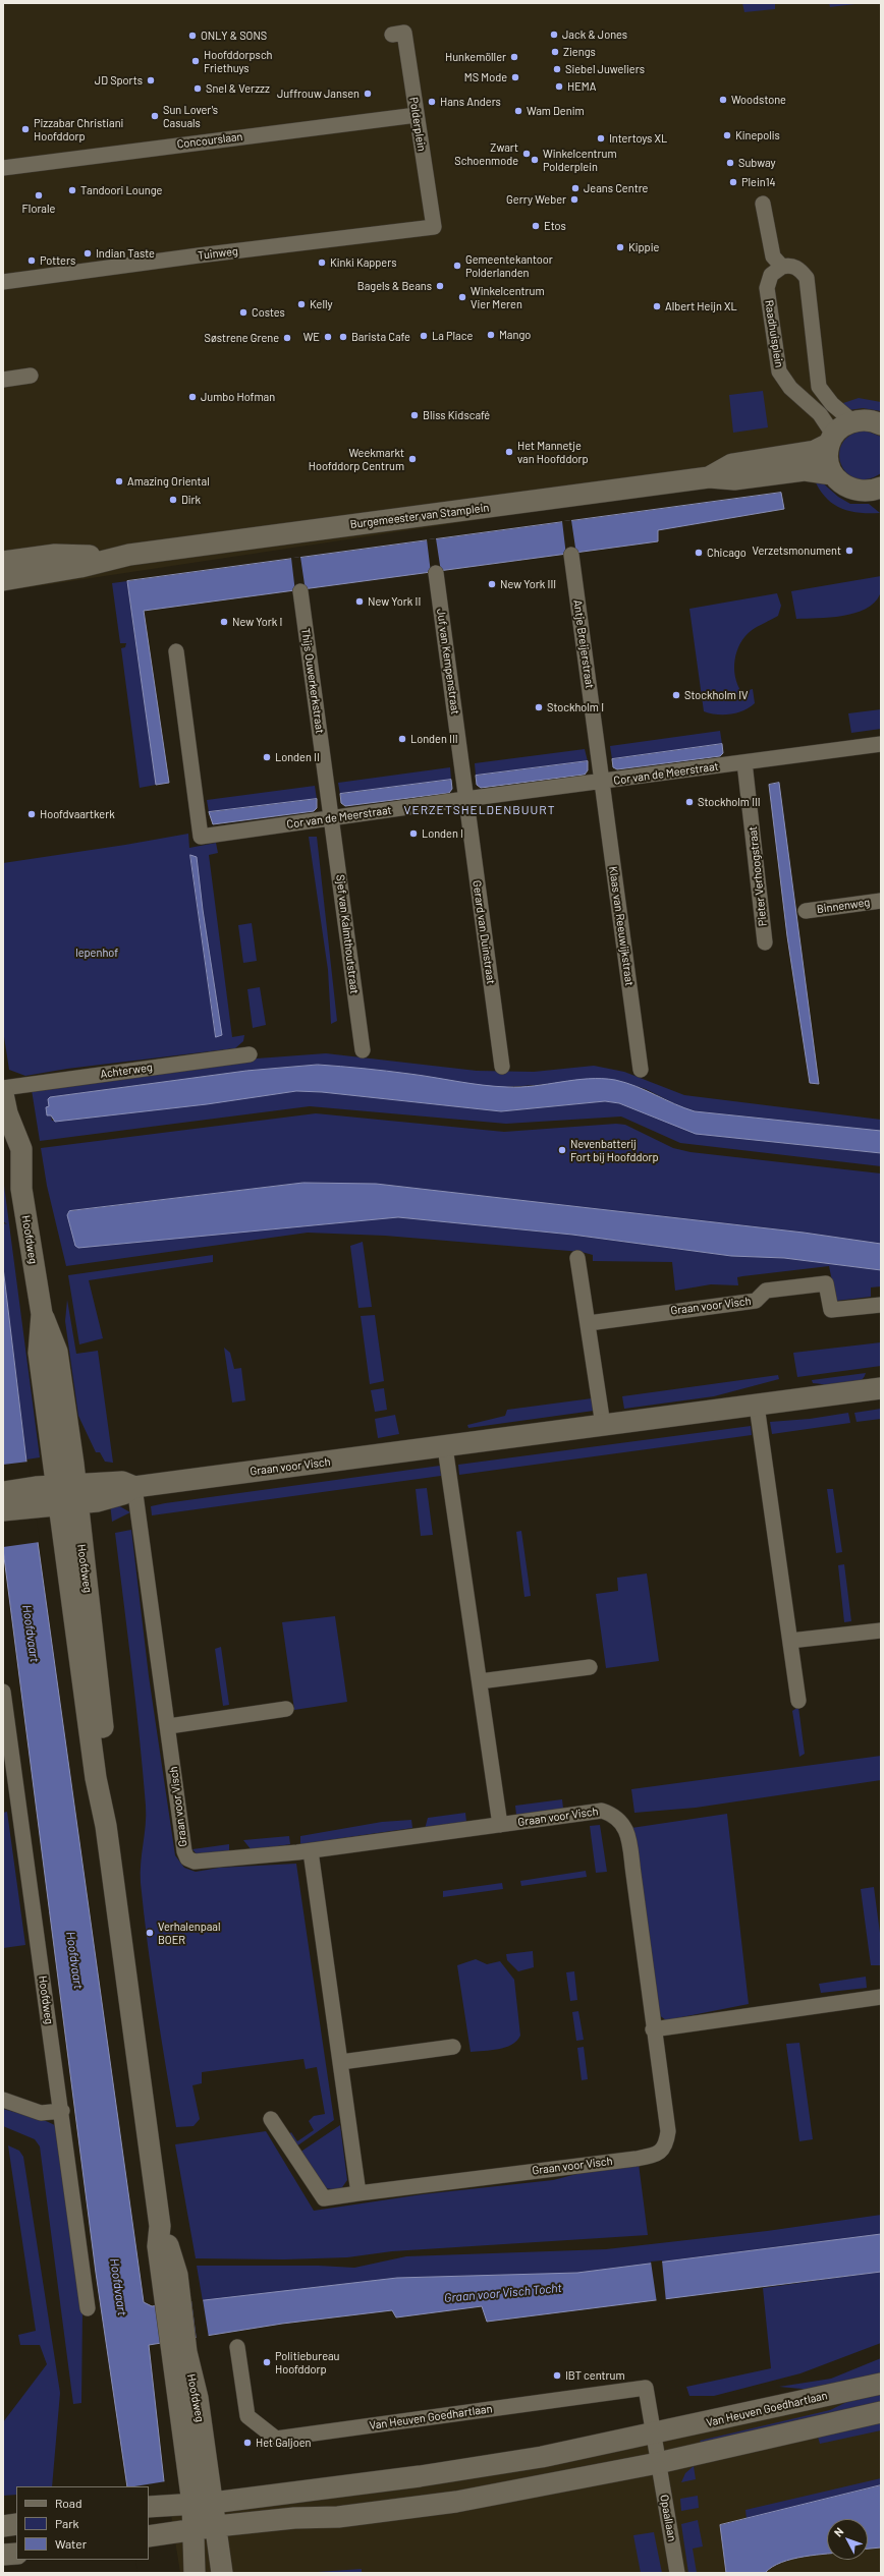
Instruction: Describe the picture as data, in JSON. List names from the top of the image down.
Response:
{
  "streets": {
    "street": [
      "Polderplein",
      "Concourslaan",
      "Tuinweg",
      "Raadhuisplein",
      "Burgemeester van Stamplein",
      "Antje Breijerstraat",
      "Juf van Kempenstraat",
      "Thijs Ouwerkerkstraat",
      "Cor van de Meerstraat",
      "Pieter Verhoogstraat",
      "Binnenweg",
      "Klaas van Reeuwijkstraat",
      "Gerard van Duinstraat",
      "Sjef van Kalmthoutstraat",
      "Achterweg",
      "Hoofdweg",
      "Graan voor Visch",
      "Van Heuven Goedhartlaan",
      "Opaallaan"
    ]
  },
  "crossings": [
    ["Polderplein", "Concourslaan"],
    ["Polderplein", "Tuinweg"],
    ["Raadhuisplein", "Burgemeester van Stamplein"],
    ["Antje Breijerstraat", "Cor van de Meerstraat"],
    ["Antje Breijerstraat", "Klaas van Reeuwijkstraat"],
    ["Juf van Kempenstraat", "Cor van de Meerstraat"],
    ["Juf van Kempenstraat", "Gerard van Duinstraat"],
    ["Thijs Ouwerkerkstraat", "Cor van de Meerstraat"],
    ["Thijs Ouwerkerkstraat", "Sjef van Kalmthoutstraat"],
    ["Cor van de Meerstraat", "Pieter Verhoogstraat"],
    ["Cor van de Meerstraat", "Klaas van Reeuwijkstraat"],
    ["Cor van de Meerstraat", "Gerard van Duinstraat"],
    ["Cor van de Meerstraat", "Sjef van Kalmthoutstraat"],
    ["Hoofdweg", "Graan voor Visch"],
    ["Hoofdweg", "Van Heuven Goedhartlaan"],
    ["Van Heuven Goedhartlaan", "Opaallaan"]
  ],
  "districts": ["VERZETSHELDENBUURT"],
  "water": ["Hoofdvaart", "Graan voor Visch Tocht"],
  "parks": ["Iepenhof"],
  "places": [
    "Jack & Jones",
    "ONLY & SONS",
    "Ziengs",
    "Hunkemöller",
    "Hoofddorpsch Friethuys",
    "Siebel Juweliers",
    "MS Mode",
    "JD Sports",
    "HEMA",
    "Snel & Verzzz",
    "Juffrouw Jansen",
    "Woodstone",
    "Hans Anders",
    "Wam Denim",
    "Sun Lover's Casuals",
    "Pizzabar Christiani Hoofddorp",
    "Kinepolis",
    "Intertoys XL",
    "Zwart Schoenmode",
    "Winkelcentrum Polderplein",
    "Subway",
    "Plein14",
    "Jeans Centre",
    "Tandoori Lounge",
    "Florale",
    "Gerry Weber",
    "Etos",
    "Kippie",
    "Indian Taste",
    "Potters",
    "Kinki Kappers",
    "Gemeentekantoor Polderlanden",
    "Bagels & Beans",
    "Winkelcentrum Vier Meren",
    "Kelly",
    "Albert Heijn XL",
    "Costes",
    "Mango",
    "La Place",
    "WE",
    "Barista Cafe",
    "Søstrene Grene",
    "Jumbo Hofman",
    "Bliss Kidscafé",
    "Het Mannetje van Hoofddorp",
    "Weekmarkt Hoofddorp Centrum",
    "Amazing Oriental",
    "Dirk",
    "Verzetsmonument",
    "Chicago",
    "New York III",
    "New York II",
    "New York I",
    "Stockholm IV",
    "Stockholm I",
    "Londen III",
    "Londen II",
    "Stockholm III",
    "Hoofdvaartkerk",
    "Londen I",
    "Nevenbatterij Fort bij Hoofddorp",
    "Verhalenpaal BOER",
    "Politiebureau Hoofddorp",
    "IBT centrum",
    "Het Galjoen"
  ],
  "legend": ["Road", "Park", "Water"],
  "north": "top left"
}
